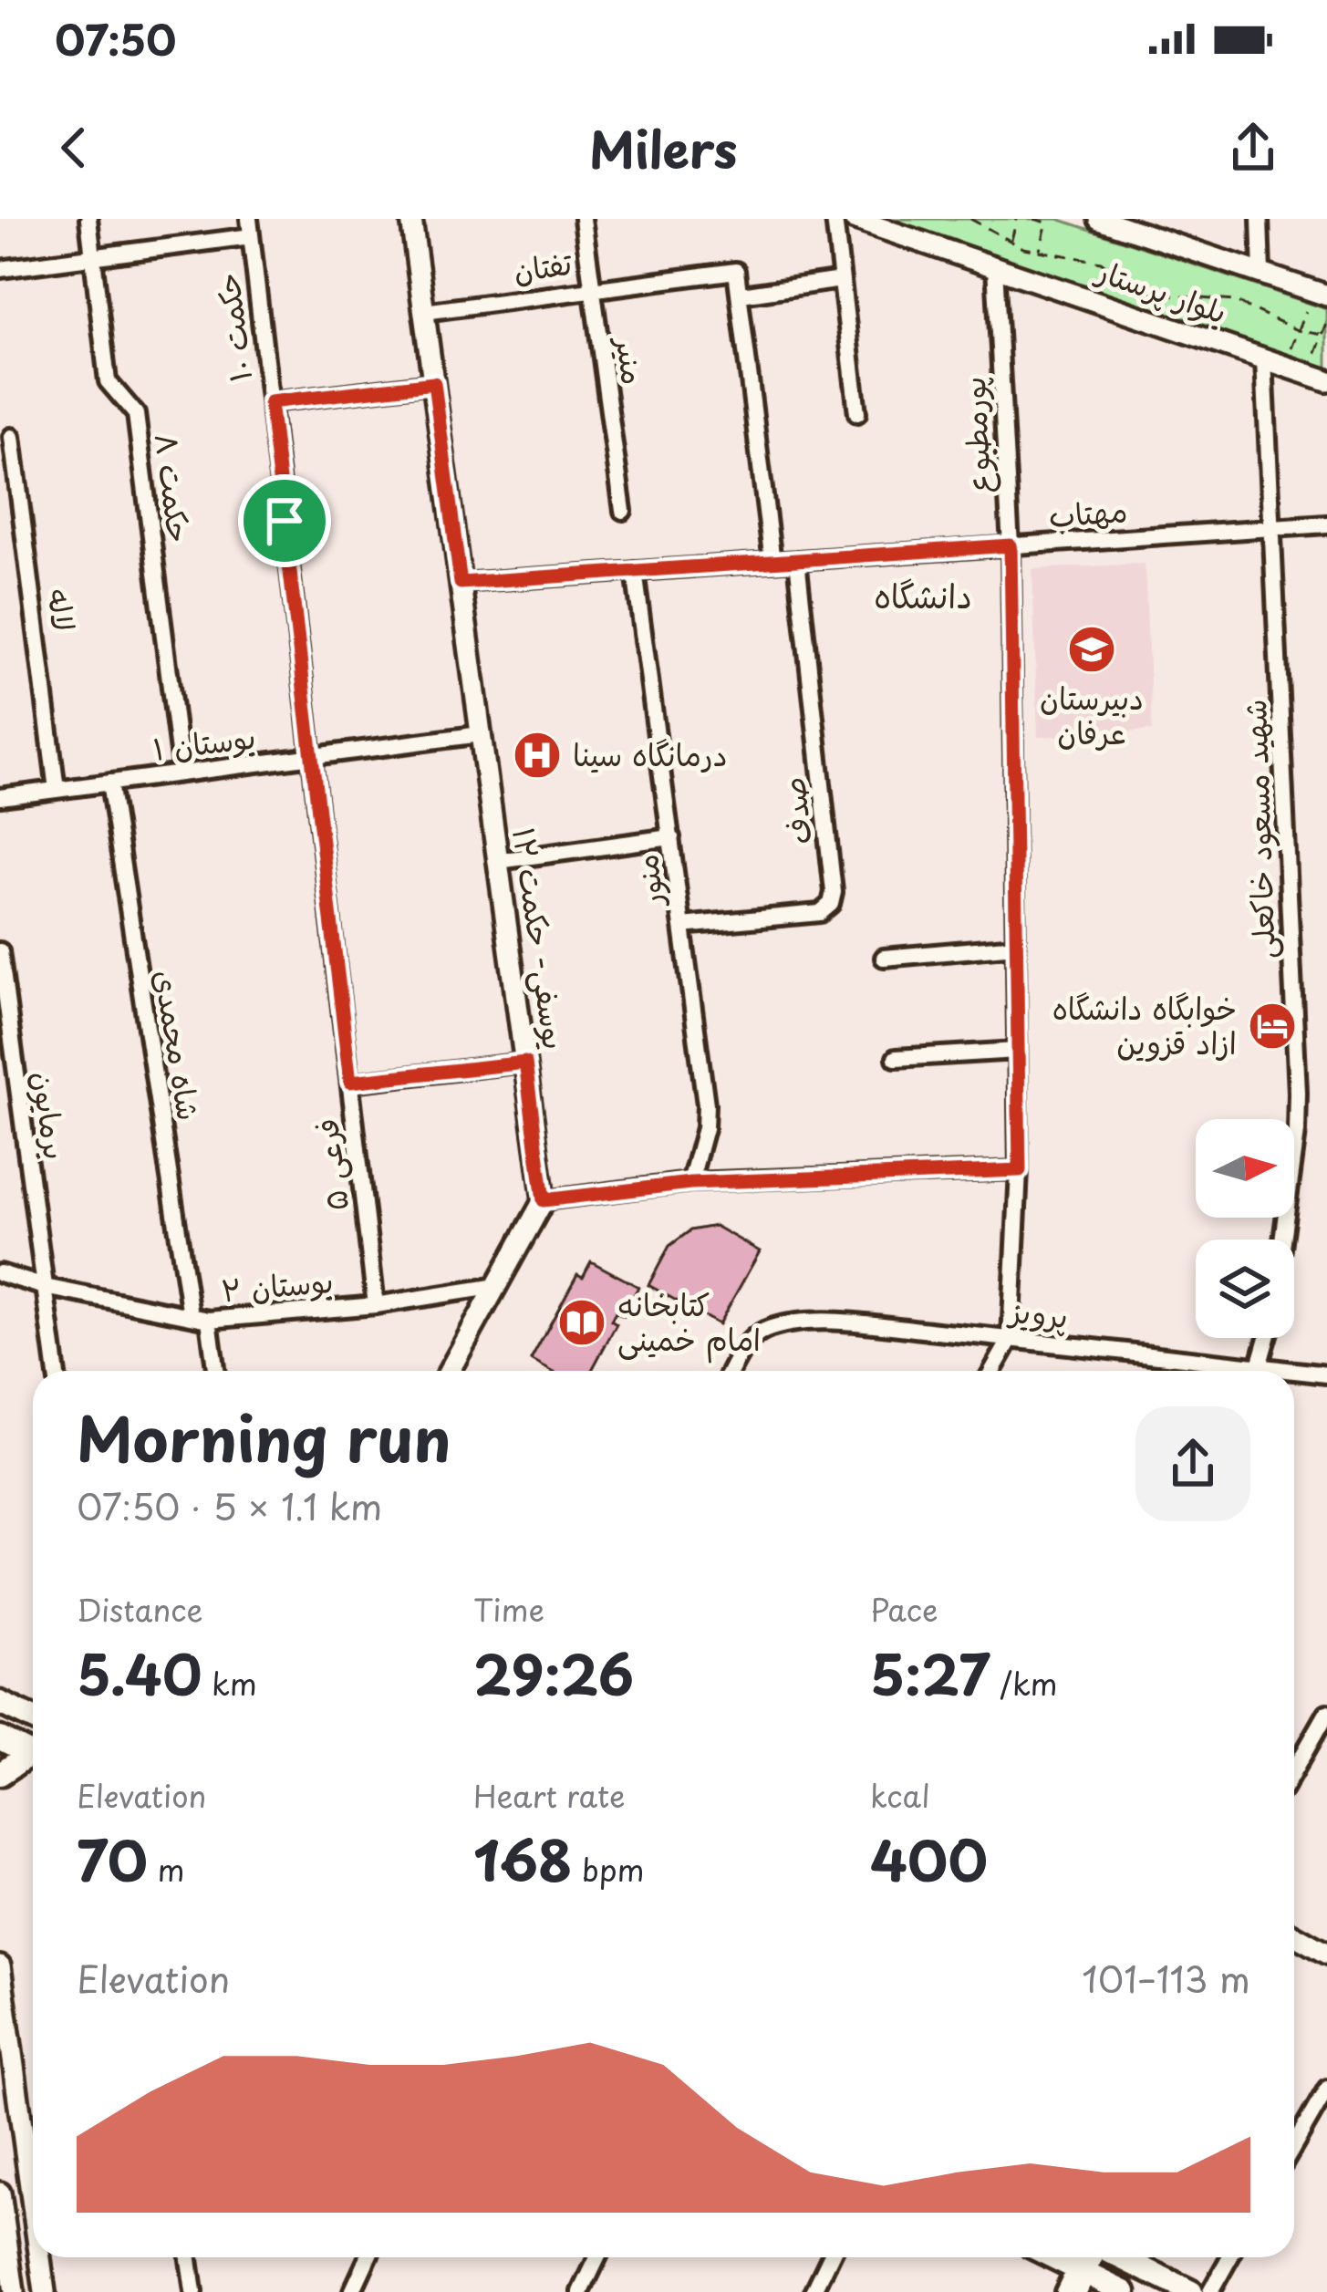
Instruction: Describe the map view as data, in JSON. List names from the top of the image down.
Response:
{
  "streets": {
    "street": [
      "تفتان",
      "بلوار پرستار",
      "حکمت ۱۰",
      "منیر",
      "پورمطبوع",
      "حکمت ۸",
      "مهتاب",
      "لاله",
      "بوستان ۱",
      "صدف",
      "شهید مسعود خاکعلی",
      "منور",
      "یوسفی- حکمت ۱۲",
      "شاه محمدی",
      "برمایون",
      "فرعی ۵",
      "بوستان ۲",
      "پرویز"
    ]
  },
  "crossings": [
    ["تفتان", "منیر"],
    ["تفتان", "یوسفی- حکمت ۱۲"],
    ["بلوار پرستار", "پورمطبوع"],
    ["بلوار پرستار", "شهید مسعود خاکعلی"],
    ["حکمت ۱۰", "بوستان ۱"],
    ["حکمت ۱۰", "فرعی ۵"],
    ["پورمطبوع", "مهتاب"],
    ["پورمطبوع", "پرویز"],
    ["حکمت ۸", "بوستان ۱"],
    ["مهتاب", "صدف"],
    ["مهتاب", "شهید مسعود خاکعلی"],
    ["مهتاب", "منور"],
    ["مهتاب", "یوسفی- حکمت ۱۲"],
    ["لاله", "بوستان ۱"],
    ["بوستان ۱", "یوسفی- حکمت ۱۲"],
    ["بوستان ۱", "شاه محمدی"],
    ["بوستان ۱", "فرعی ۵"],
    ["صدف", "منور"],
    ["شاه محمدی", "بوستان ۲"],
    ["برمایون", "بوستان ۲"],
    ["فرعی ۵", "بوستان ۲"]
  ],
  "districts": ["دانشگاه"],
  "places": {
    "school or university": ["دبیرستان عرفان"],
    "hospital": ["درمانگاه سینا"],
    "hotel": ["خوابگاه دانشگاه ازاد قزوین"],
    "library": ["کتابخانه امام خمینی"]
  },
  "north": "right",
  "page": {
    "status": "07:50",
    "header": "Milers",
    "heading": ["Morning run", "07:50 · 5 × 1.1 km"],
    "stats": [
      ["Distance", "5.40 km"],
      ["Time", "29:26"],
      ["Pace", "5:27 /km"],
      ["Elevation", "70 m"],
      ["Heart rate", "168 bpm"],
      ["kcal", "400"]
    ],
    "chart": ["Elevation", "101–113 m"]
  }
}
